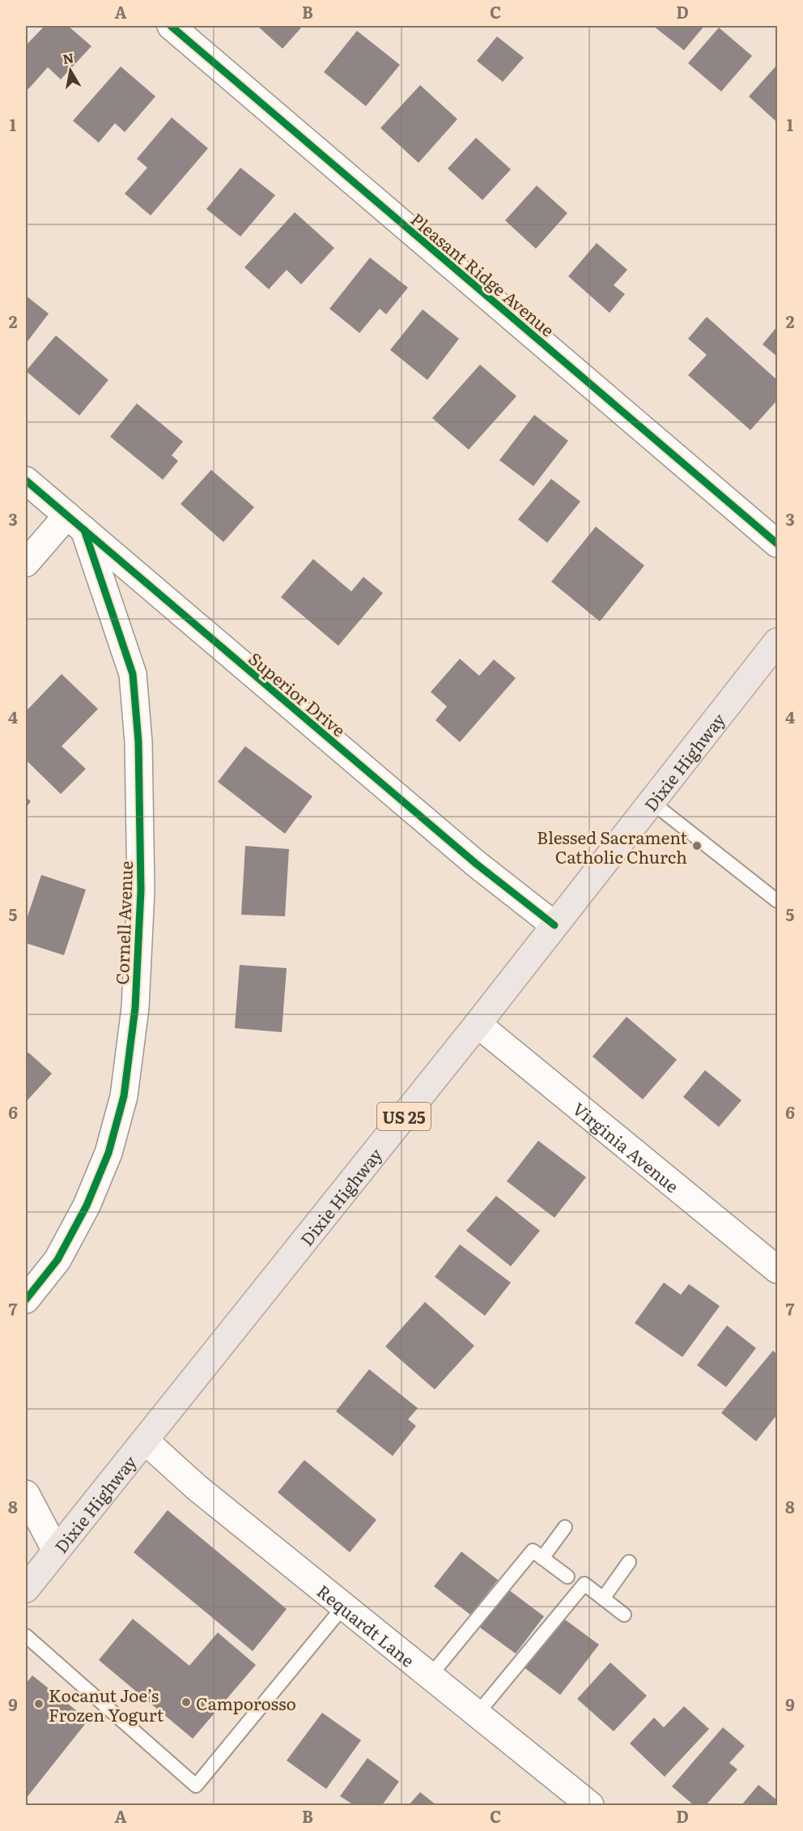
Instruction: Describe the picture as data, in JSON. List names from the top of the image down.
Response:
{
  "streets": {
    "main road": ["Dixie Highway", "US 25"],
    "street": [
      "Pleasant Ridge Avenue",
      "Superior Drive",
      "Cornell Avenue",
      "Virginia Avenue",
      "Requardt Lane"
    ]
  },
  "crossings": [
    ["Superior Drive", "Dixie Highway"],
    ["Superior Drive", "Cornell Avenue"],
    ["Dixie Highway", "Virginia Avenue"],
    ["Dixie Highway", "Requardt Lane"]
  ],
  "places": ["Blessed Sacrament Catholic Church", "Camporosso", "Kocanut Joe’s Frozen Yogurt"],
  "north": "top",
  "grid": {
    "columns": [
      "A",
      "B",
      "C",
      "D"
    ],
    "rows": [
      "1",
      "2",
      "3",
      "4",
      "5",
      "6",
      "7",
      "8",
      "9"
    ]
  }
}
